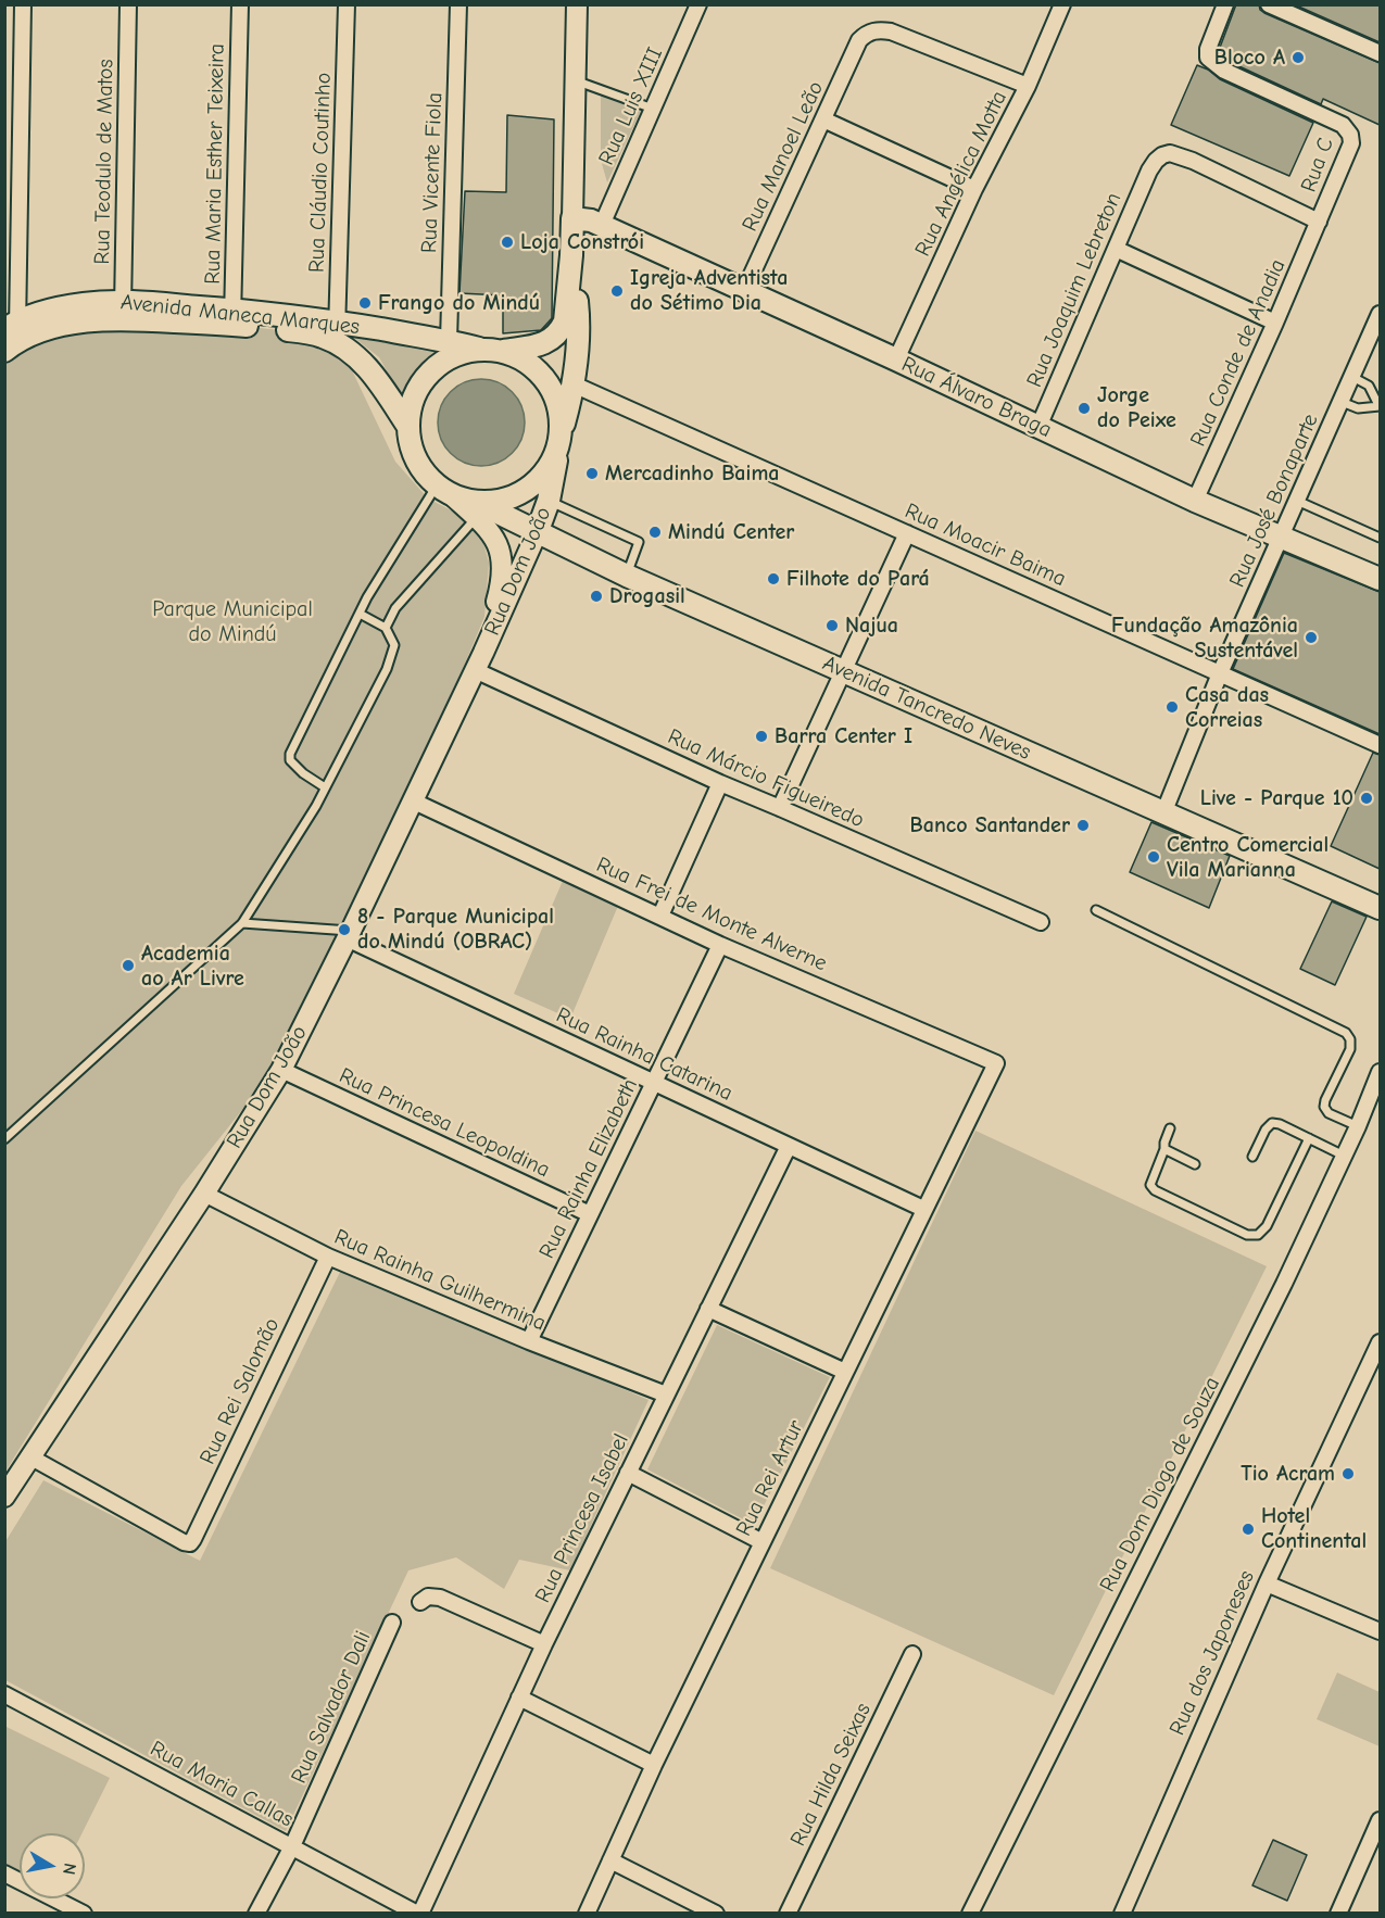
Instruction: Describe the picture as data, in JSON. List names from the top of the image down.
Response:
{
  "streets": {
    "main road": [
      "Avenida Maneca Marques",
      "Rua Álvaro Braga",
      "Rua Dom João",
      "Avenida Tancredo Neves"
    ],
    "street": [
      "Rua Luis XIII",
      "Rua Manoel Leão",
      "Rua Teodulo de Matos",
      "Rua Maria Esther Teixeira",
      "Rua C",
      "Rua Cláudio Coutinho",
      "Rua Vicente Fiola",
      "Rua Angélica Motta",
      "Rua Joaquim Lebreton",
      "Rua Conde de Anadia",
      "Rua José Bonaparte",
      "Rua Moacir Baima",
      "Rua Márcio Figueiredo",
      "Rua Frei de Monte Alverne",
      "Rua Rainha Catarina",
      "Rua Princesa Leopoldina",
      "Rua Rainha Elizabeth",
      "Rua Rainha Guilhermina",
      "Rua Rei Salomão",
      "Rua Rei Artur",
      "Rua Dom Diogo de Souza",
      "Rua Princesa Isabel",
      "Rua dos Japoneses",
      "Rua Salvador Dali",
      "Rua Hilda Seixas",
      "Rua Maria Callas"
    ]
  },
  "crossings": [
    ["Rua Luis XIII", "Rua Álvaro Braga"],
    ["Rua Manoel Leão", "Rua Angélica Motta"],
    ["Rua Manoel Leão", "Rua Álvaro Braga"],
    ["Rua Teodulo de Matos", "Avenida Maneca Marques"],
    ["Rua Maria Esther Teixeira", "Avenida Maneca Marques"],
    ["Rua C", "Rua Joaquim Lebreton"],
    ["Rua C", "Rua Conde de Anadia"],
    ["Rua Cláudio Coutinho", "Avenida Maneca Marques"],
    ["Rua Vicente Fiola", "Avenida Maneca Marques"],
    ["Rua Angélica Motta", "Rua Álvaro Braga"],
    ["Rua Joaquim Lebreton", "Rua Conde de Anadia"],
    ["Rua Joaquim Lebreton", "Rua Álvaro Braga"],
    ["Avenida Maneca Marques", "Rua Dom João"],
    ["Avenida Maneca Marques", "Avenida Tancredo Neves"],
    ["Rua Conde de Anadia", "Rua Álvaro Braga"],
    ["Rua Álvaro Braga", "Rua José Bonaparte"],
    ["Rua José Bonaparte", "Rua Moacir Baima"],
    ["Rua José Bonaparte", "Avenida Tancredo Neves"],
    ["Rua Dom João", "Avenida Tancredo Neves"],
    ["Rua Dom João", "Rua Márcio Figueiredo"],
    ["Rua Dom João", "Rua Frei de Monte Alverne"],
    ["Rua Dom João", "Rua Rainha Catarina"],
    ["Rua Dom João", "Rua Princesa Leopoldina"],
    ["Rua Dom João", "Rua Rainha Guilhermina"],
    ["Rua Dom João", "Rua Rei Salomão"],
    ["Rua Frei de Monte Alverne", "Rua Rainha Elizabeth"],
    ["Rua Frei de Monte Alverne", "Rua Rei Artur"],
    ["Rua Rainha Catarina", "Rua Rainha Elizabeth"],
    ["Rua Rainha Catarina", "Rua Rei Artur"],
    ["Rua Rainha Catarina", "Rua Princesa Isabel"],
    ["Rua Princesa Leopoldina", "Rua Rainha Elizabeth"],
    ["Rua Rainha Elizabeth", "Rua Rainha Guilhermina"],
    ["Rua Rainha Guilhermina", "Rua Rei Salomão"],
    ["Rua Rainha Guilhermina", "Rua Princesa Isabel"],
    ["Rua Princesa Isabel", "Rua Maria Callas"],
    ["Rua Salvador Dali", "Rua Maria Callas"]
  ],
  "parks": ["Parque Municipal do Mindú"],
  "places": [
    "Bloco A",
    "Loja Constrói",
    "Igreja Adventista do Sétimo Dia",
    "Frango do Mindú",
    "Jorge do Peixe",
    "Mercadinho Baima",
    "Mindú Center",
    "Filhote do Pará",
    "Drogasil",
    "Najua",
    "Fundação Amazônia Sustentável",
    "Casa das Correias",
    "Barra Center I",
    "Live - Parque 10",
    "Banco Santander",
    "Centro Comercial Vila Marianna",
    "8 - Parque Municipal do Mindú (OBRAC)",
    "Academia ao Ar Livre",
    "Tio Acram",
    "Hotel Continental"
  ],
  "north": "right"
}
